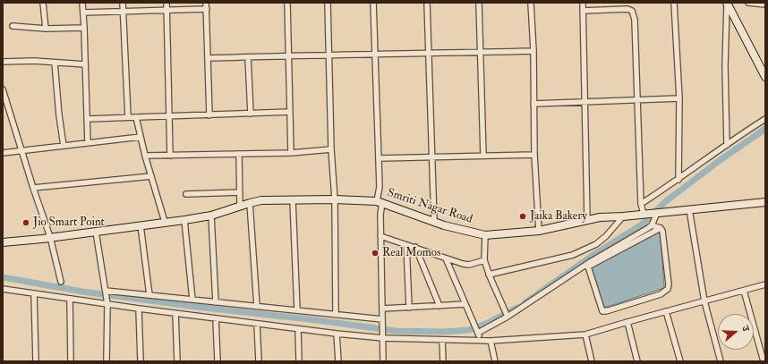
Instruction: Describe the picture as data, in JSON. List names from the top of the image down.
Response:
{
  "streets": {
    "main road": ["Smriti Nagar Road"]
  },
  "places": ["Jaika Bakery", "Jio Smart Point", "Real Momos"],
  "north": "right"
}
